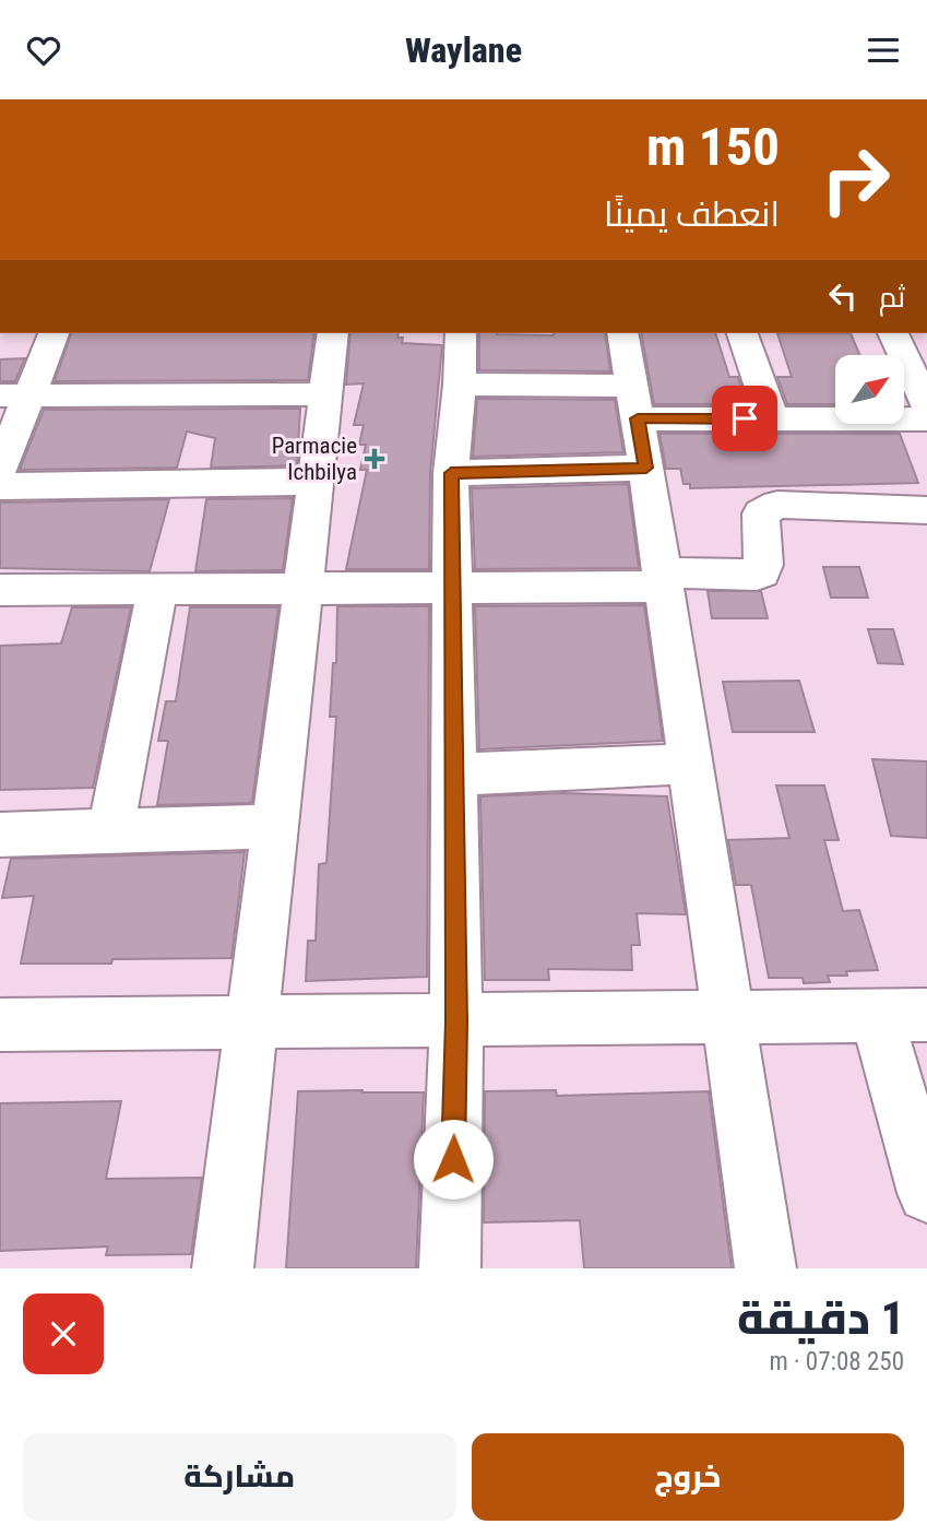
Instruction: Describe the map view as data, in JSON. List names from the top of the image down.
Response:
{
  "places": {
    "health": ["Parmacie Ichbilya"]
  },
  "north": "top right",
  "page": {
    "header": "Waylane",
    "turn": ["150 m", "انعطف يمينًا"],
    "then": "ثم",
    "heading": ["1 دقيقة", "250 m · 07:08"],
    "buttons": ["خروج", "مشاركة"]
  }
}
